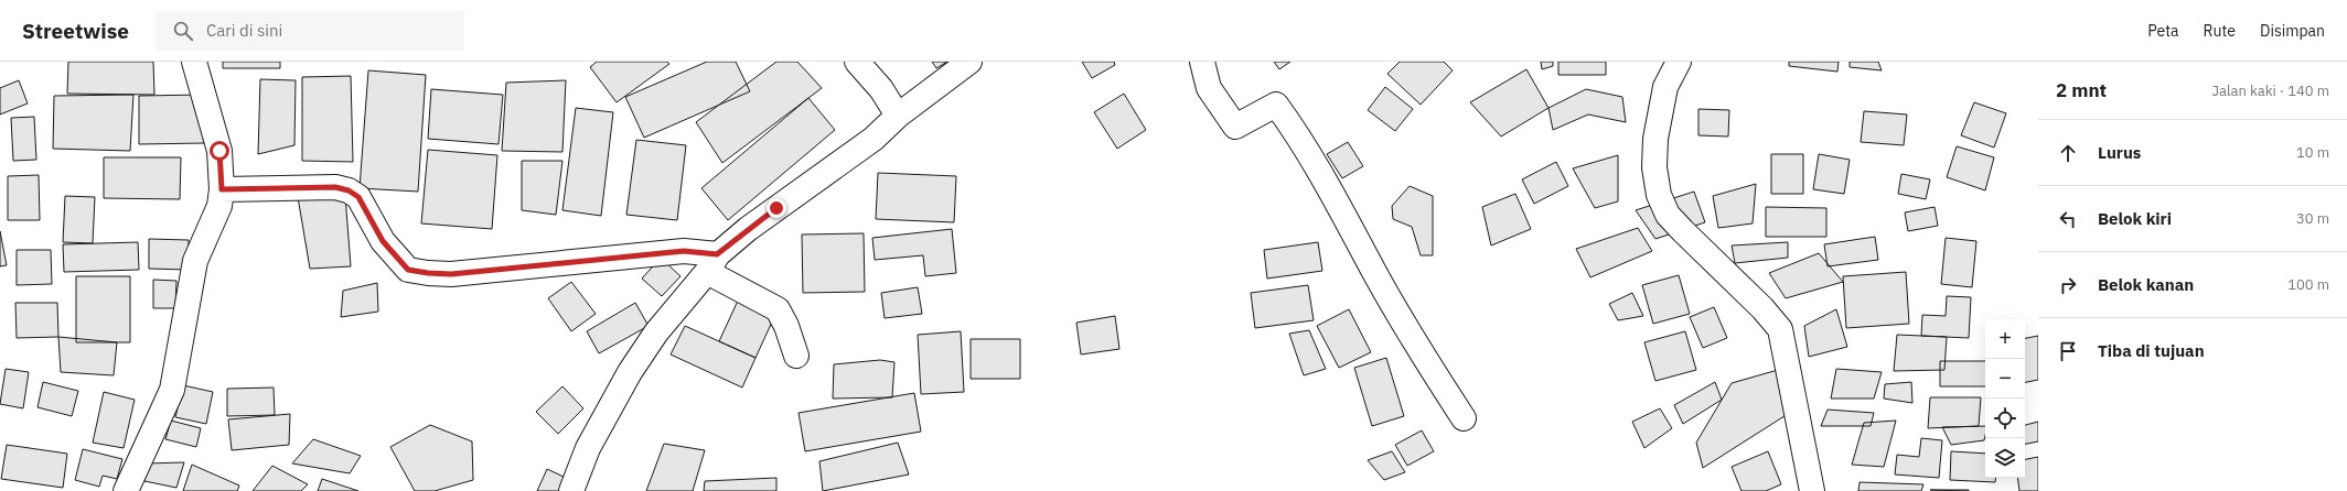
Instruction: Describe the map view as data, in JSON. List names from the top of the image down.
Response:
{
  "page": {
    "header": "Streetwise",
    "search": "Cari di sini",
    "nav": ["Peta", "Rute", "Disimpan"],
    "heading": ["2 mnt", "Jalan kaki · 140 m"],
    "list": [
      ["Lurus", "10 m"],
      ["Belok kiri", "30 m"],
      ["Belok kanan", "100 m"],
      "Tiba di tujuan"
    ],
    "map_buttons": ["+", "−"]
  }
}
